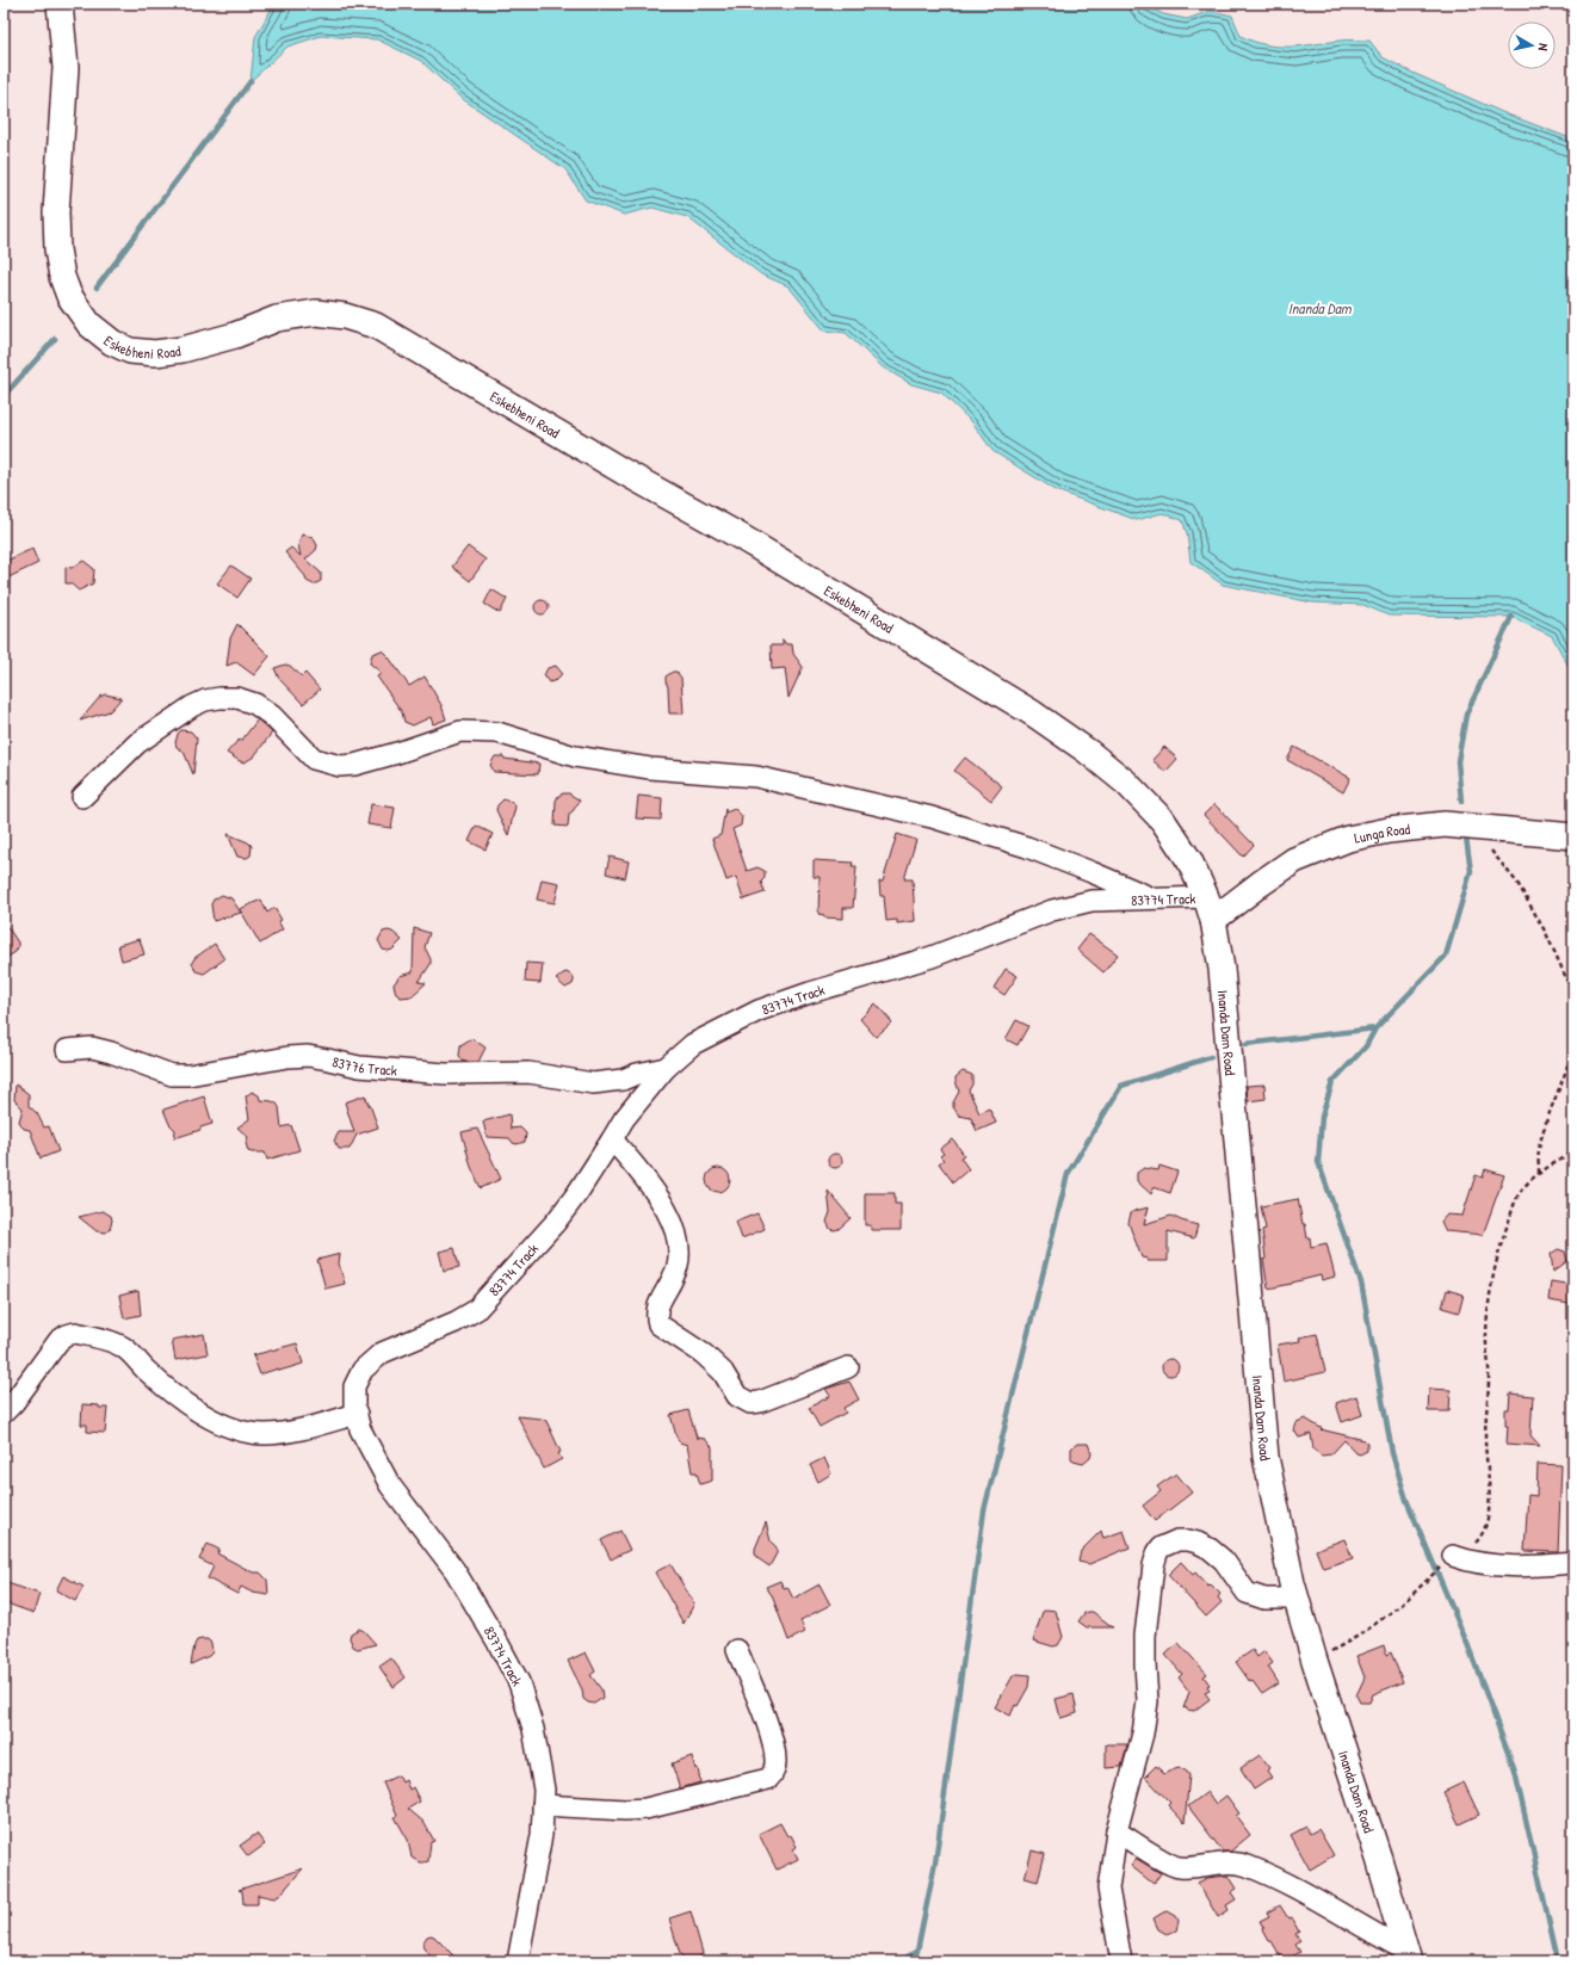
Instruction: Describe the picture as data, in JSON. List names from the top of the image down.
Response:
{
  "streets": {
    "street": [
      "Eskebheni Road",
      "Lunga Road",
      "83774 Track",
      "Inanda Dam Road",
      "83776 Track"
    ]
  },
  "crossings": [
    ["Eskebheni Road", "Inanda Dam Road"],
    ["Lunga Road", "Inanda Dam Road"],
    ["83774 Track", "Inanda Dam Road"],
    ["83774 Track", "83776 Track"]
  ],
  "water": ["Inanda Dam"],
  "north": "right"
}
